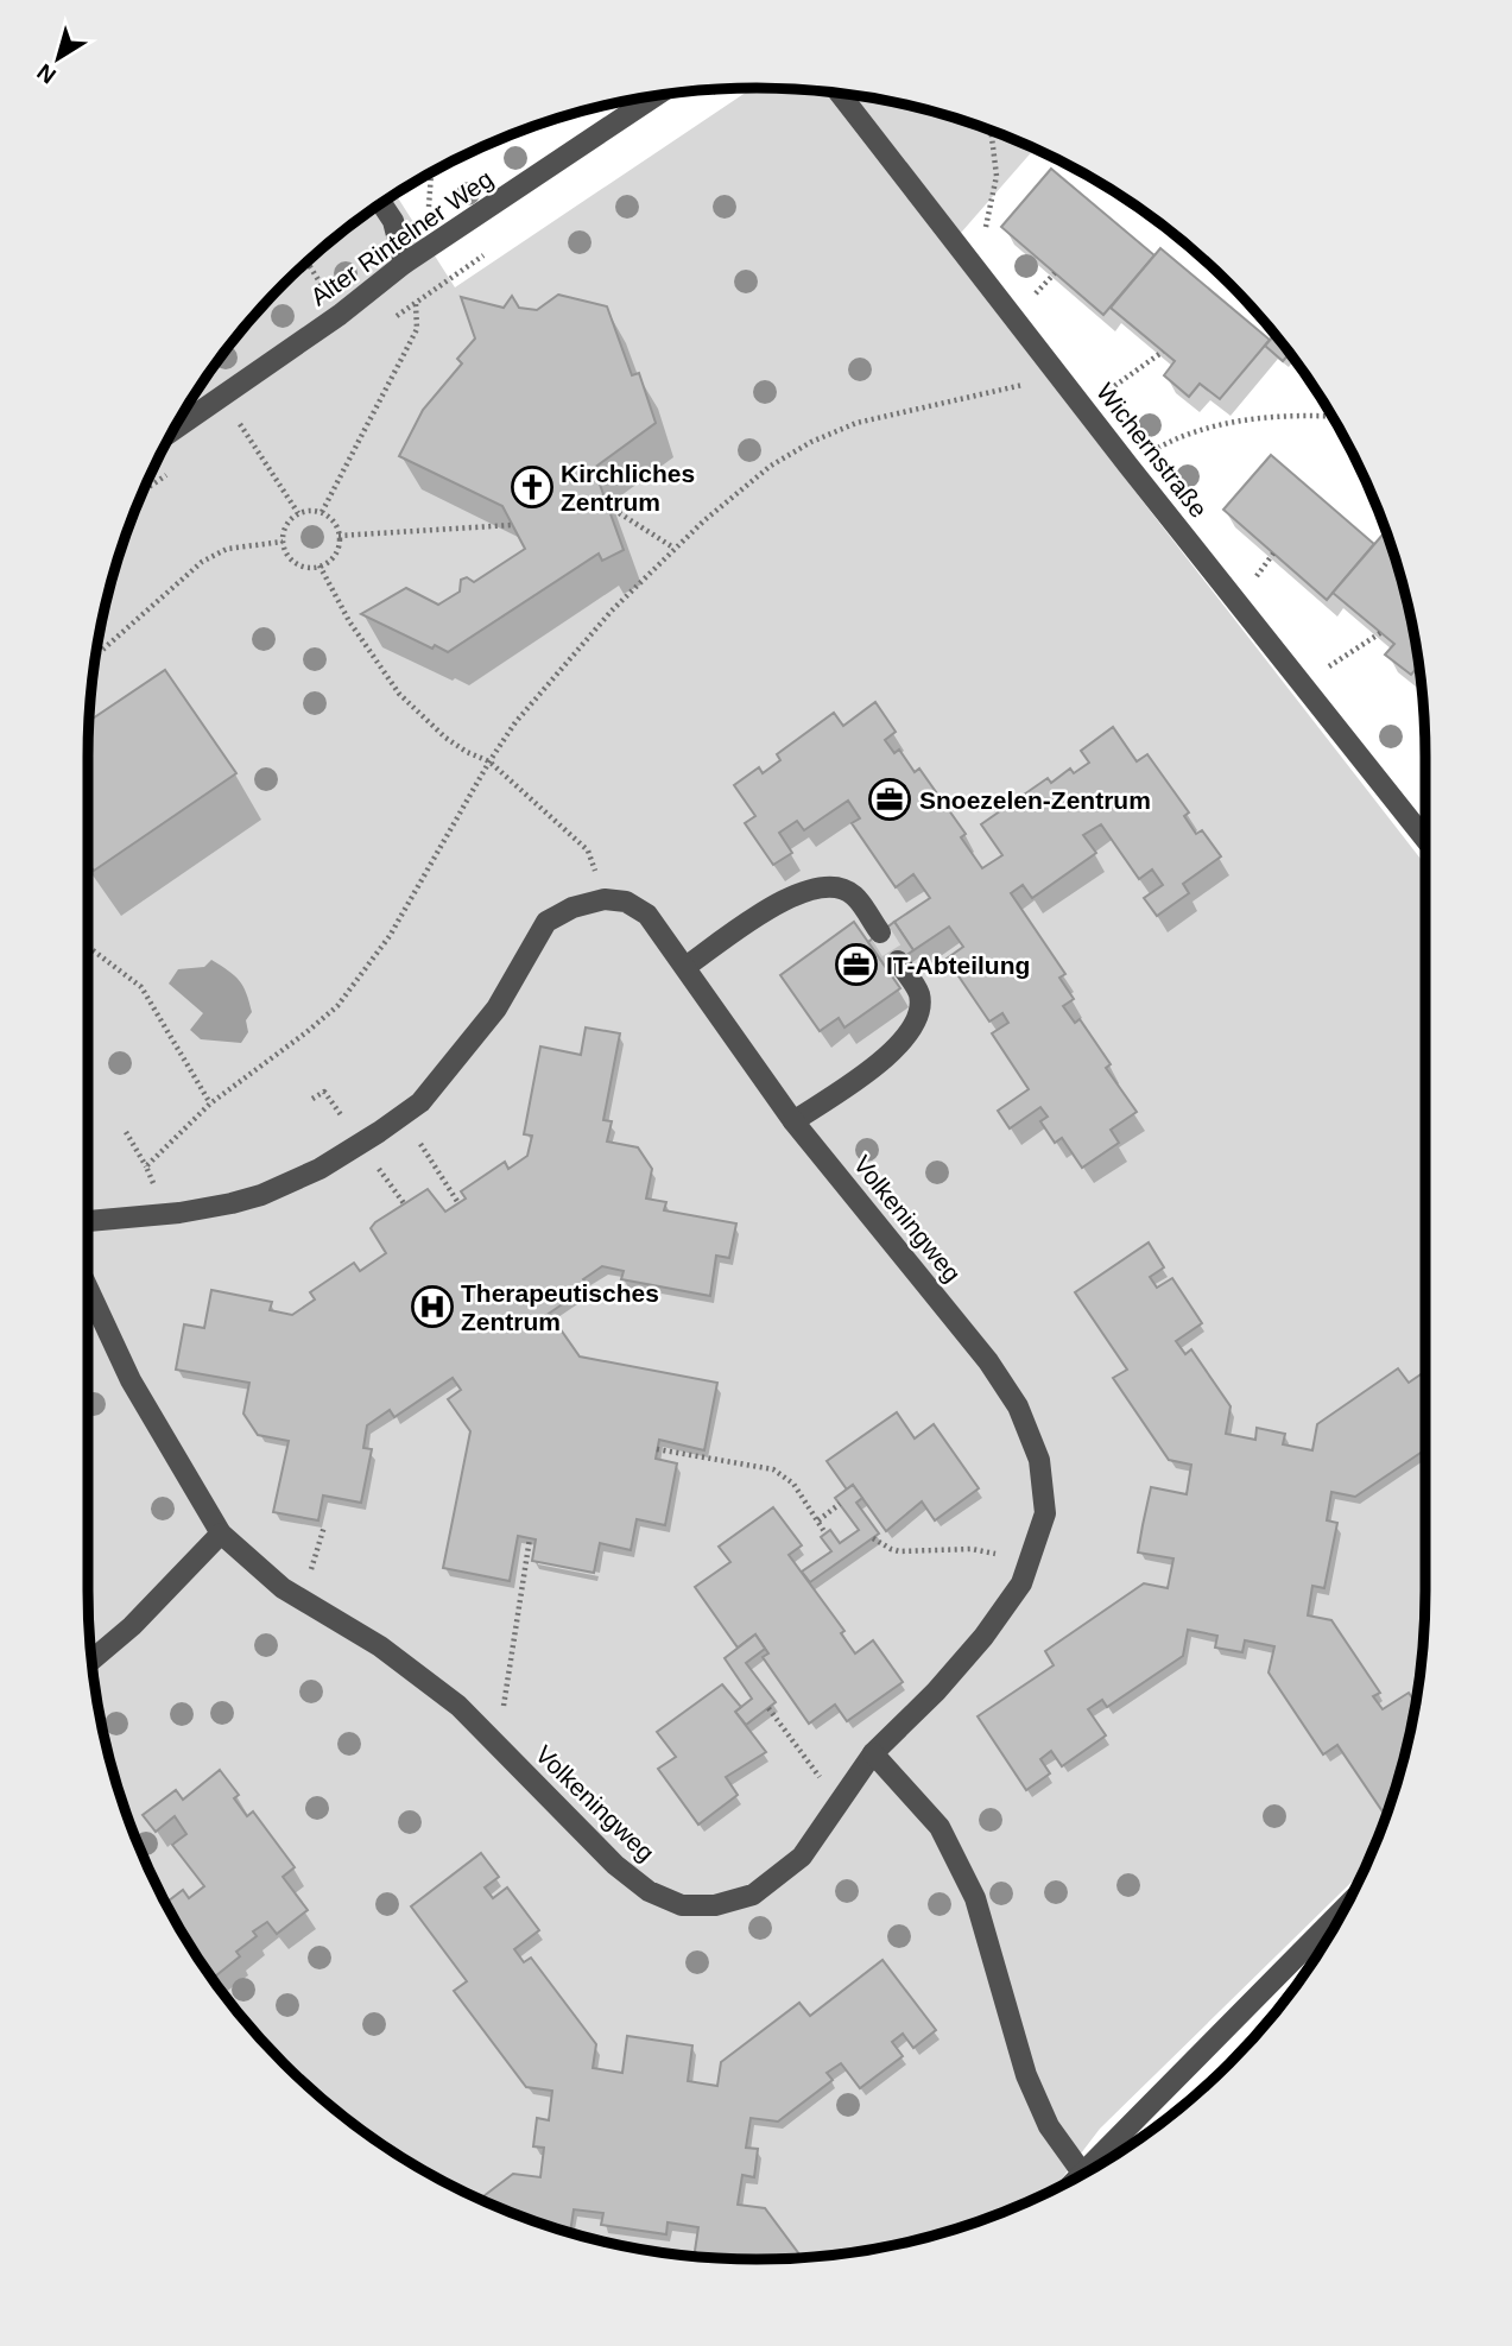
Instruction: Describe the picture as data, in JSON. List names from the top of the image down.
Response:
{
  "streets": {
    "street": ["Alter Rintelner Weg", "Wichernstraße", "Volkeningweg"]
  },
  "places": {
    "church": ["Kirchliches Zentrum"],
    "office": ["Snoezelen-Zentrum", "IT-Abteilung"],
    "hospital": ["Therapeutisches Zentrum"]
  },
  "north": "bottom left"
}
